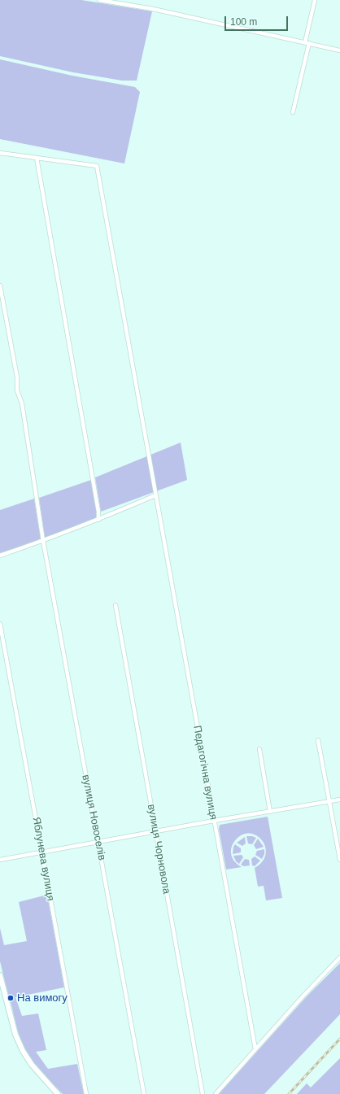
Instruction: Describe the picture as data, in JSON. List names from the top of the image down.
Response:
{
  "streets": {
    "street": [
      "Педагогічна вулиця",
      "вулиця Новоселів",
      "вулиця Чорновола",
      "Яблунева вулиця"
    ]
  },
  "places": ["На вимогу"],
  "scale_bar": "100 m"
}
